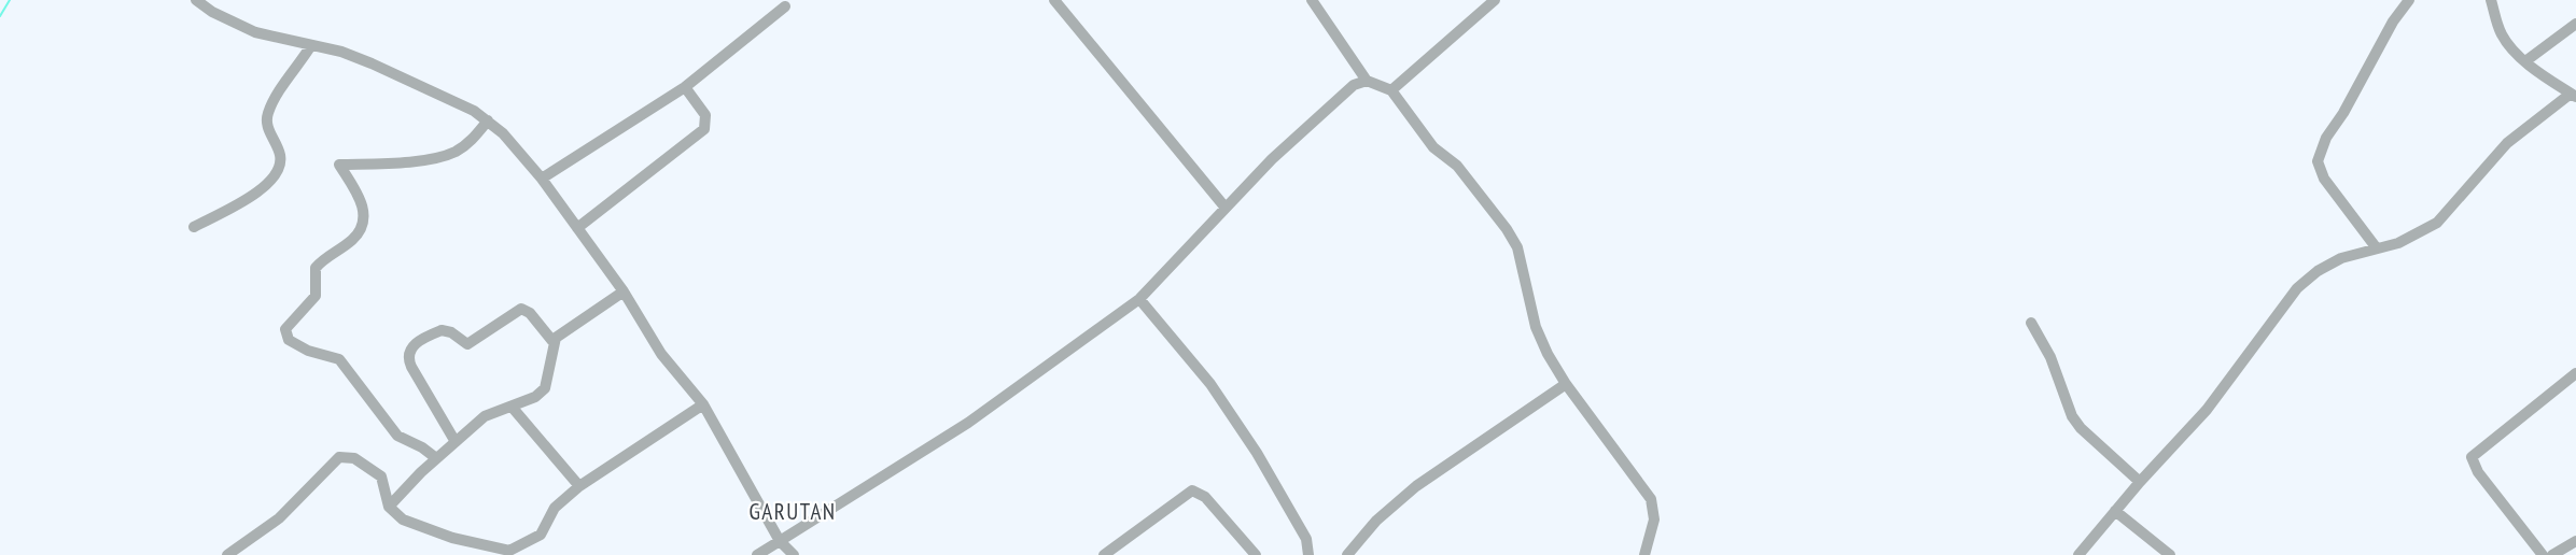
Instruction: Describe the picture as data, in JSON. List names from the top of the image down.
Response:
{
  "districts": ["GARUTAN"]
}
